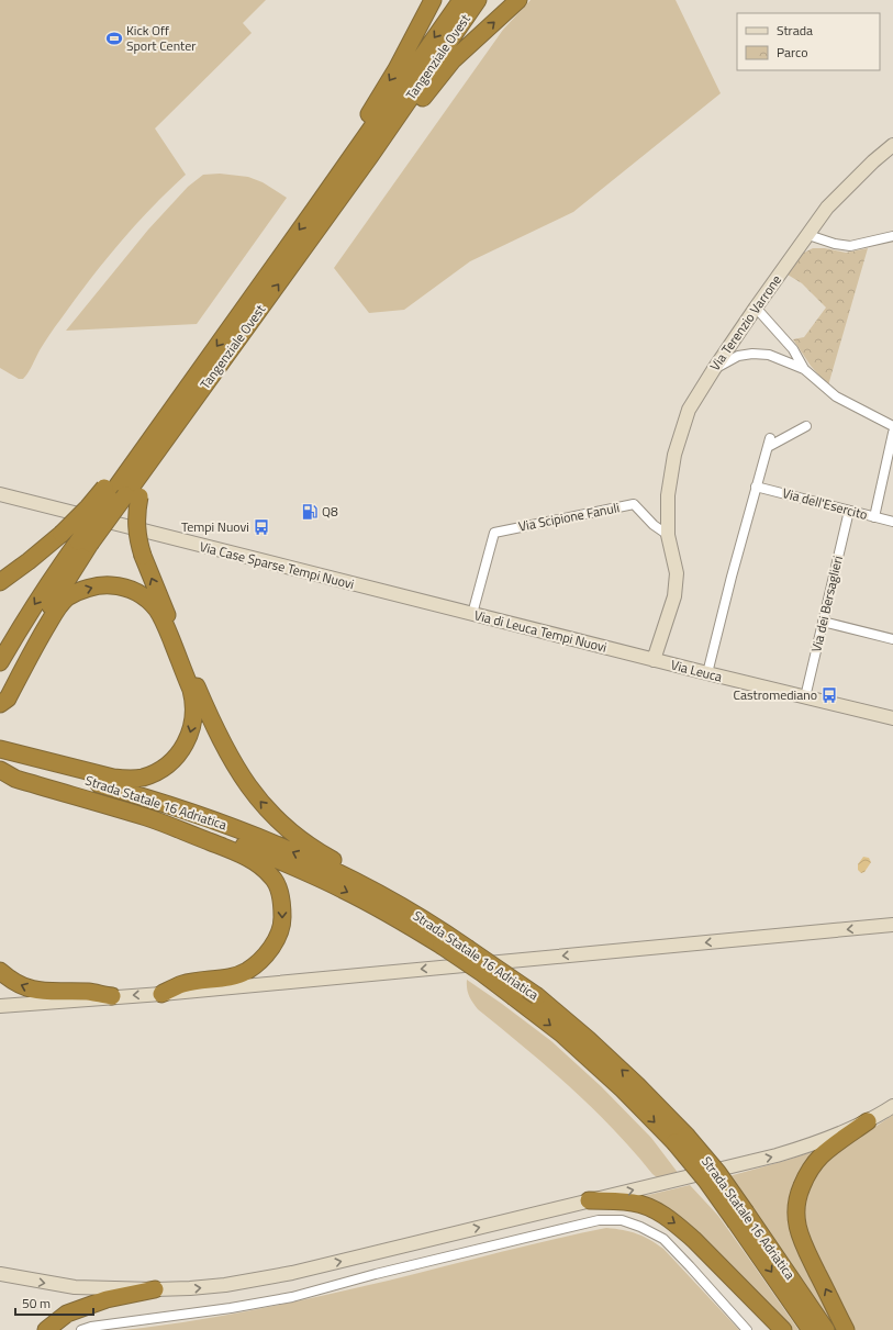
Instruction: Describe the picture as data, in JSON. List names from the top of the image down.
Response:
{
  "streets": {
    "highway": ["Tangenziale Ovest", "Strada Statale 16 Adriatica"],
    "main road": [
      "Via Terenzio Varrone",
      "Via Case Sparse Tempi Nuovi",
      "Via di Leuca Tempi Nuovi",
      "Via Leuca"
    ],
    "street": ["Via dell'Esercito", "Via Scipione Fanuli", "Via dei Bersaglieri"]
  },
  "crossings": [
    ["Via Terenzio Varrone", "Via Scipione Fanuli"],
    ["Via dell'Esercito", "Via dei Bersaglieri"],
    ["Via Scipione Fanuli", "Via di Leuca Tempi Nuovi"],
    ["Via Case Sparse Tempi Nuovi", "Via di Leuca Tempi Nuovi"],
    ["Via dei Bersaglieri", "Via Leuca"],
    ["Via di Leuca Tempi Nuovi", "Via Leuca"]
  ],
  "places": {
    "sports": ["Kick Off Sport Center"],
    "fuel station": ["Q8"],
    "bus stop": ["Tempi Nuovi", "Castromediano"]
  },
  "legend": ["Strada", "Parco"],
  "scale_bar": "50 m"
}
